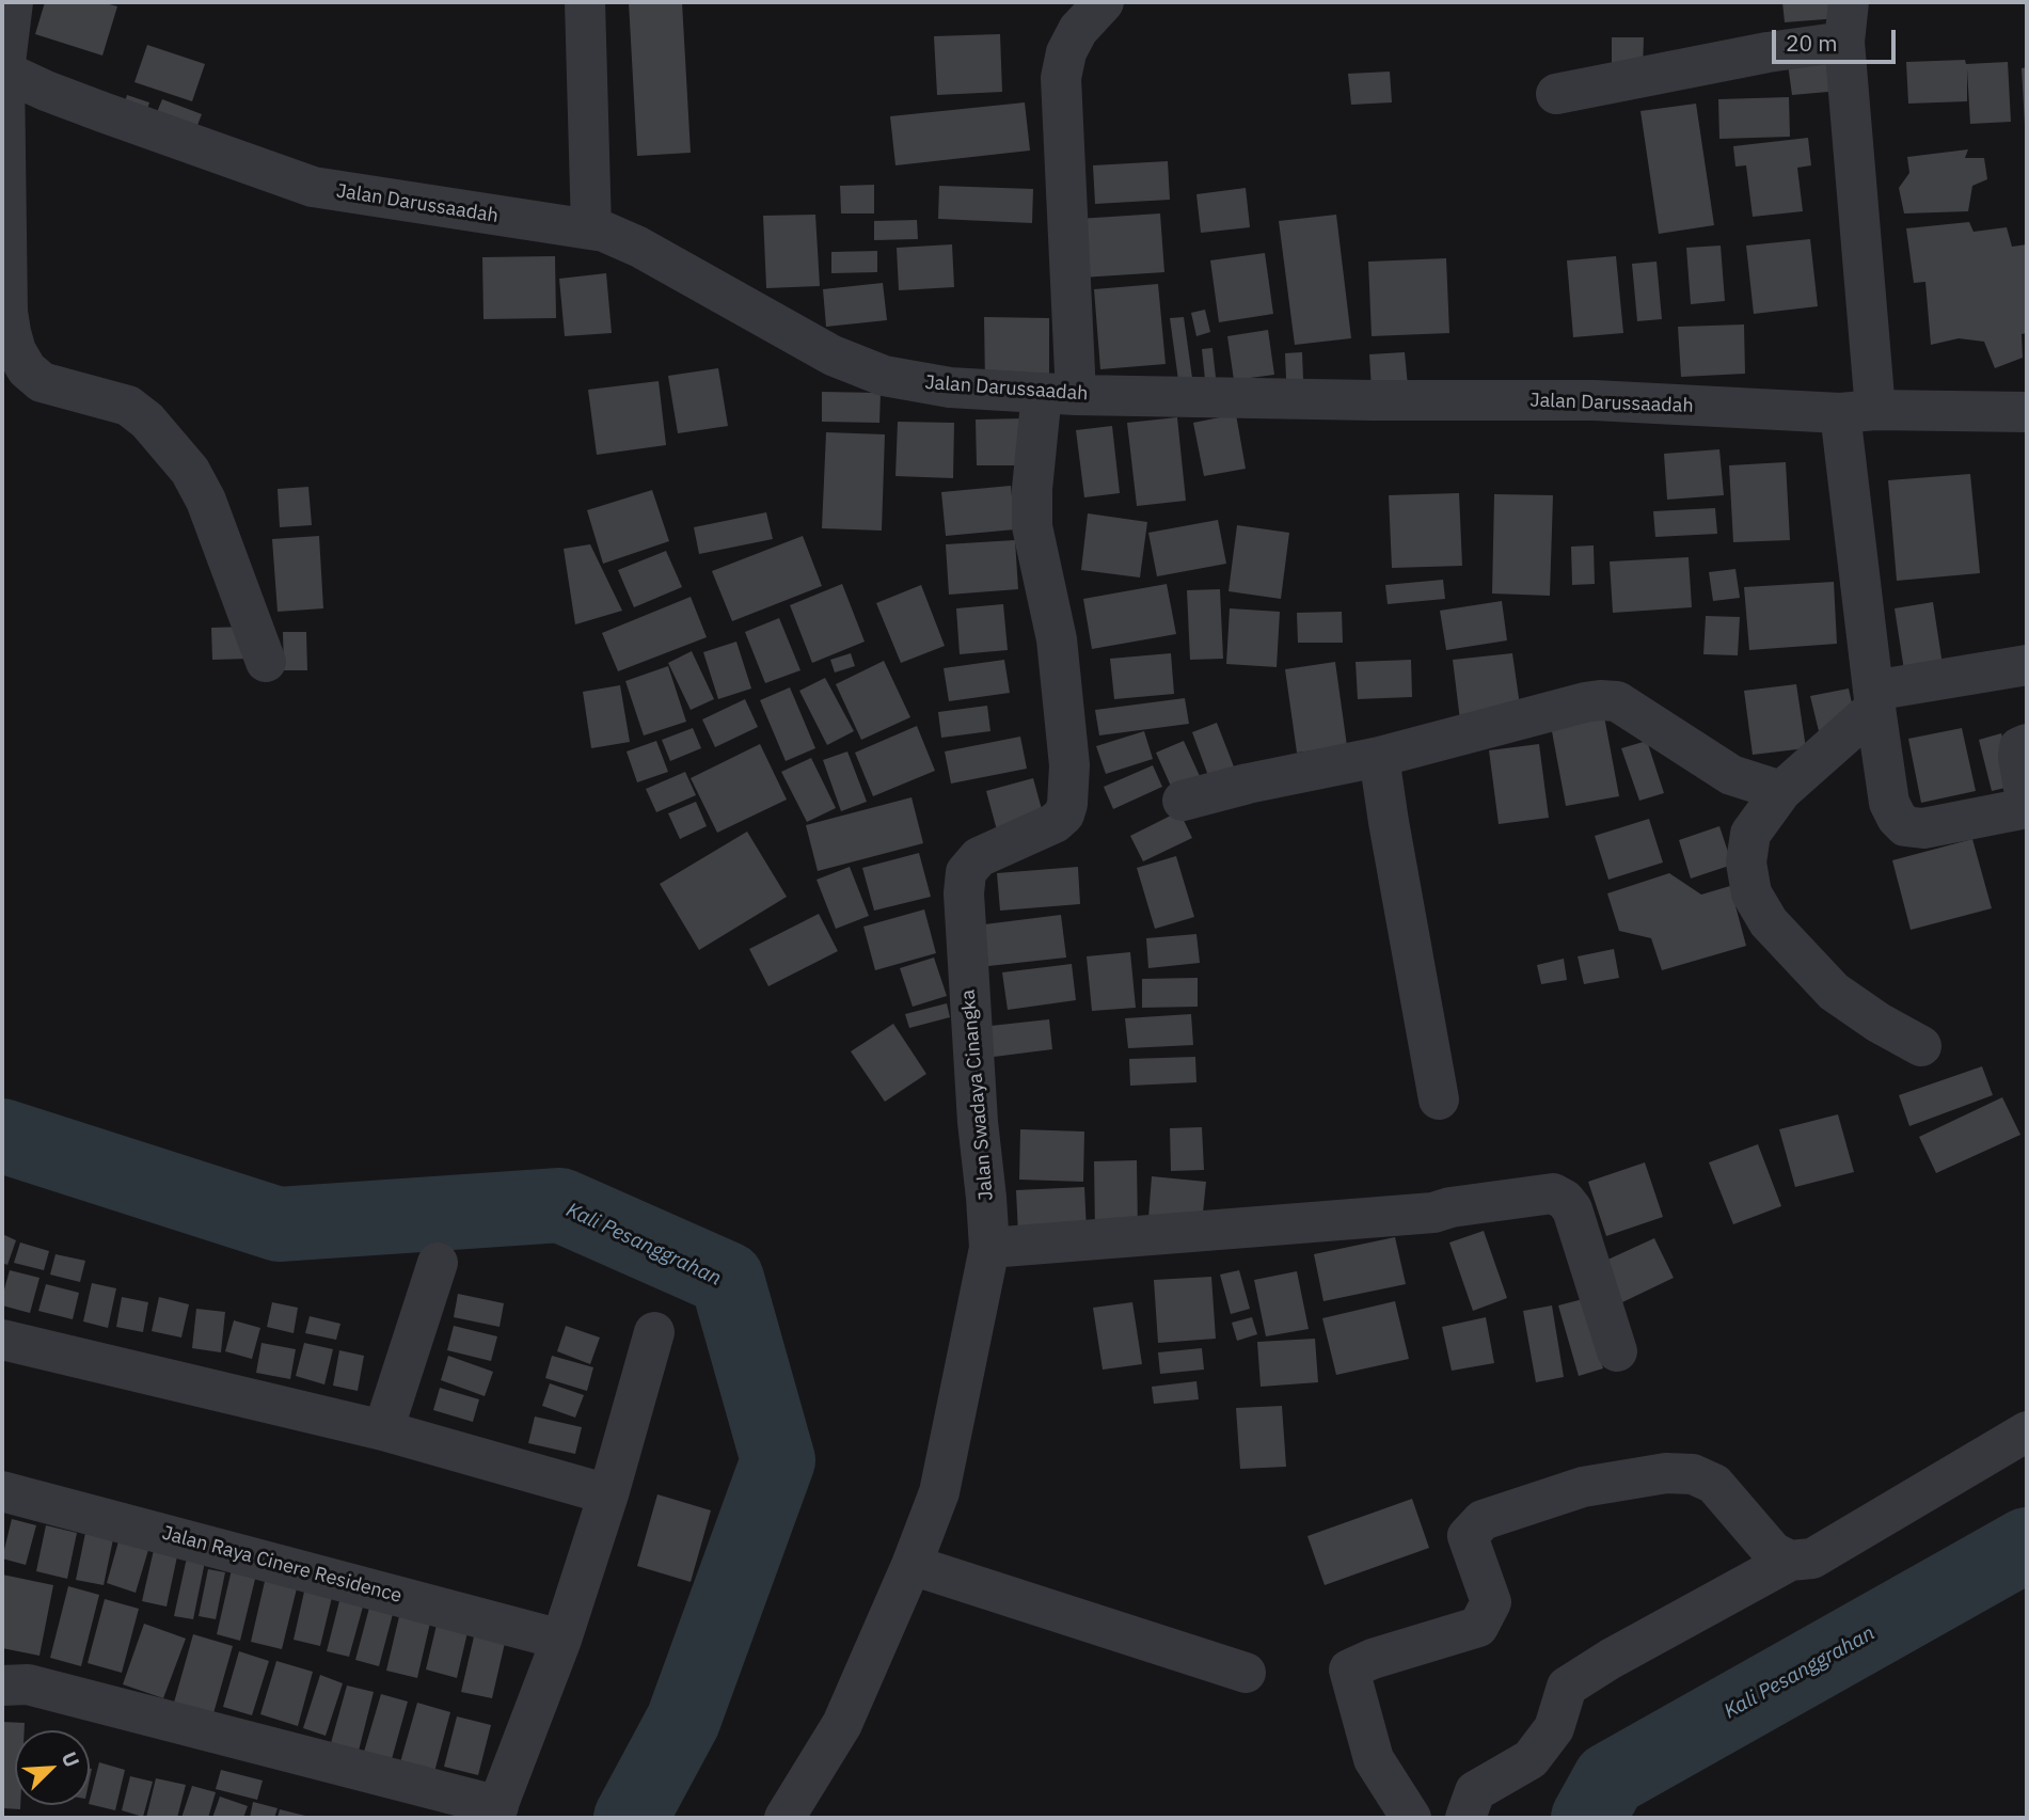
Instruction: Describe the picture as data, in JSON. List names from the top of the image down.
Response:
{
  "streets": {
    "street": ["Jalan Darussaadah", "Jalan Swadaya Cinangka", "Jalan Raya Cinere Residence"]
  },
  "crossings": [
    ["Jalan Darussaadah", "Jalan Swadaya Cinangka"]
  ],
  "water": ["Kali Pesanggrahan"],
  "scale_bar": "20 m",
  "north": "top right"
}
